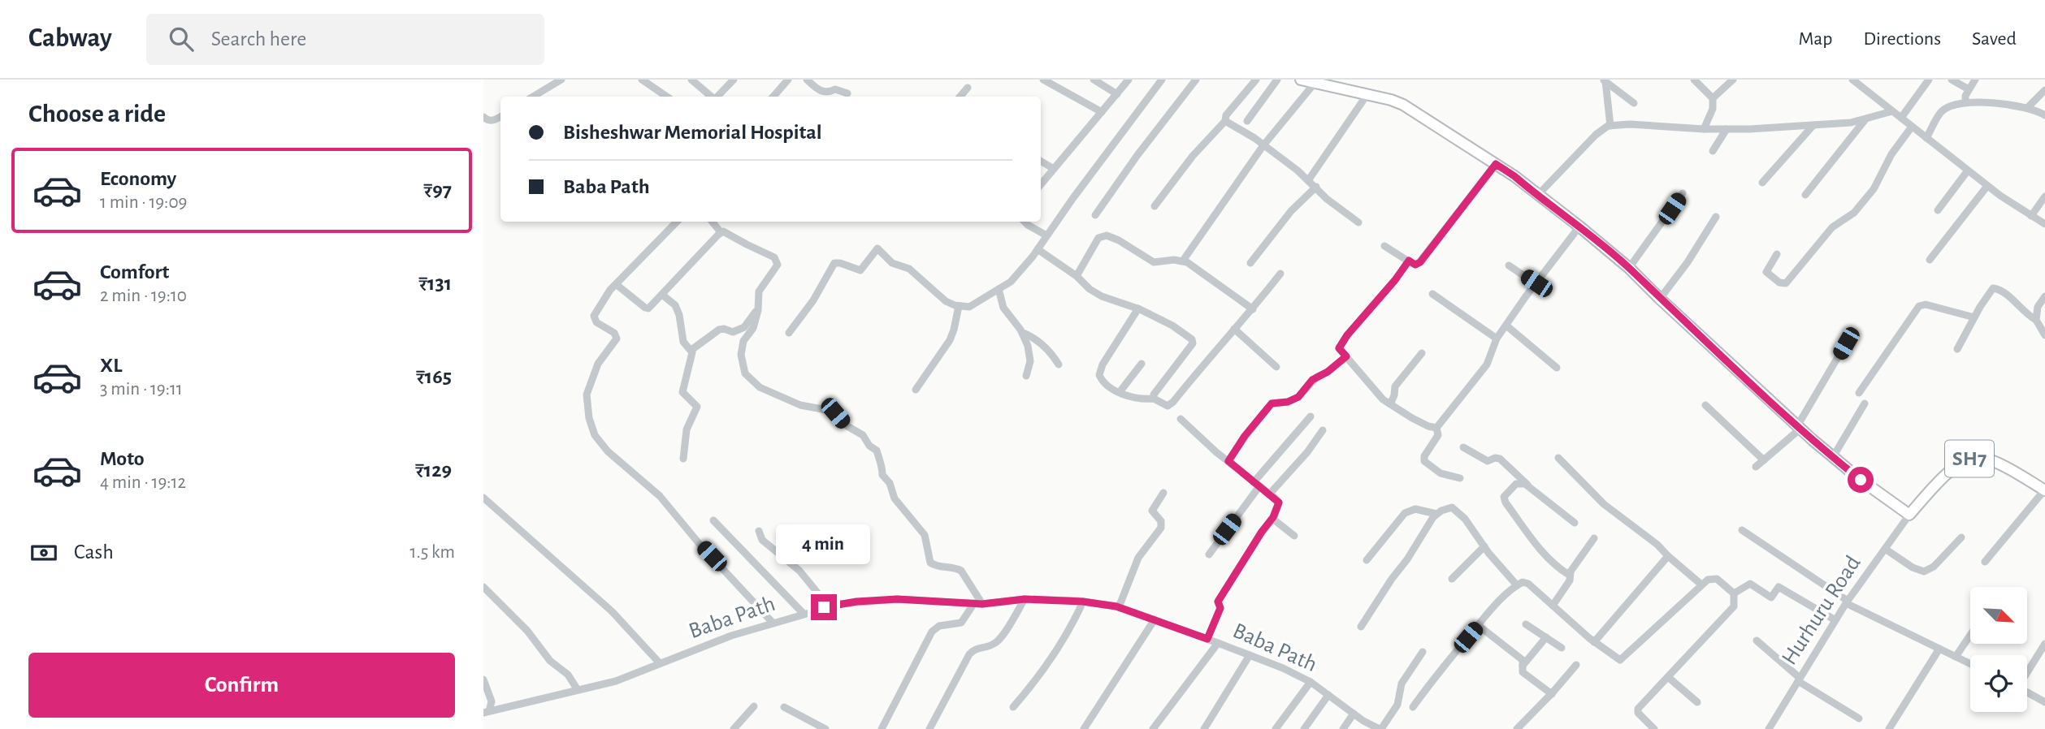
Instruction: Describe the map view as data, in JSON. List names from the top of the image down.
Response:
{
  "streets": {
    "main road": ["SH7"],
    "street": ["Hurhuru Road", "Baba Path"]
  },
  "crossings": [
    ["SH7", "Hurhuru Road"]
  ],
  "north": "bottom right",
  "page": {
    "header": "Cabway",
    "search": "Search here",
    "nav": ["Map", "Directions", "Saved"],
    "heading": "Choose a ride",
    "banner": ["Bisheshwar Memorial Hospital", "Baba Path"],
    "list": [
      {
        "name": "Economy",
        "note": "1 min · 19:09",
        "value": "₹97"
      },
      {
        "name": "Comfort",
        "note": "2 min · 19:10",
        "value": "₹131"
      },
      {
        "name": "XL",
        "note": "3 min · 19:11",
        "value": "₹165"
      },
      {
        "name": "Moto",
        "note": "4 min · 19:12",
        "value": "₹129"
      }
    ],
    "pay": ["Cash", "1.5 km"],
    "bubble": "4 min",
    "buttons": "Confirm"
  }
}
